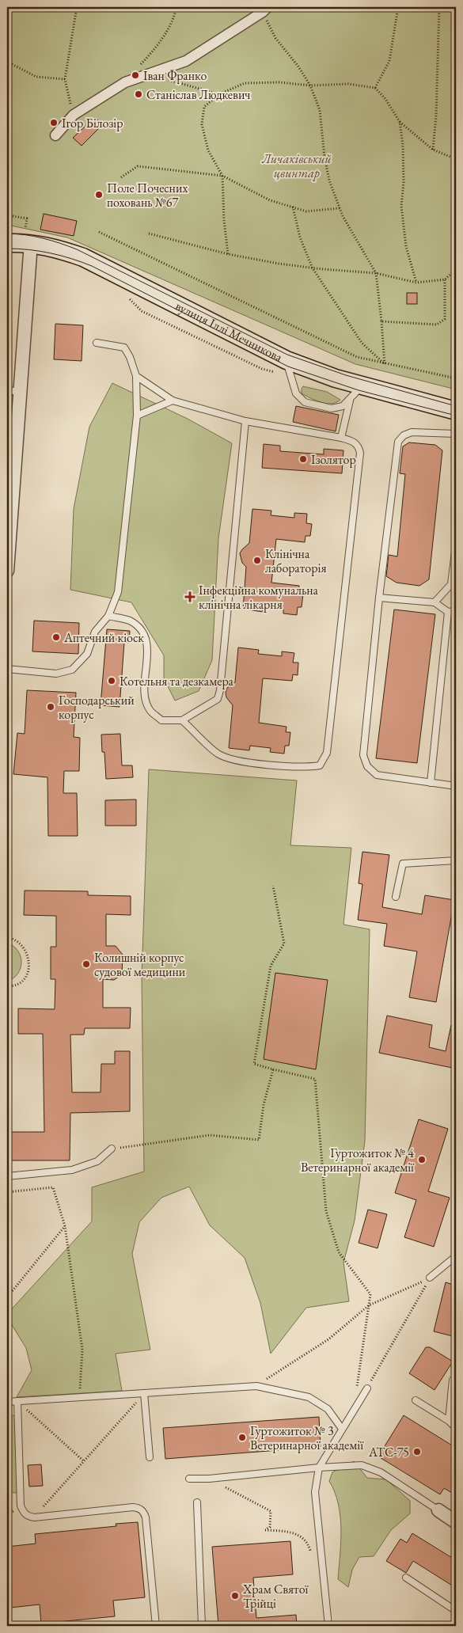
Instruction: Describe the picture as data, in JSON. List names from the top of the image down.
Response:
{
  "streets": {
    "main road": ["вулиця Іллі Мечникова"]
  },
  "parks": ["Личаківський цвинтар"],
  "places": {
    "other": [
      "Іван Франко",
      "Станіслав Людкевич",
      "Ігор Білозір",
      "Поле Почесних поховань №67",
      "Ізолятор",
      "Клінічна лабораторія",
      "Аптечний кіоск",
      "Котельня та дезкамера",
      "Господарський корпус",
      "Колишній корпус судової медицини",
      "Гуртожиток № 4 Ветеринарної академії",
      "Гуртожиток № 3 Ветеринарної академії",
      "АТС-75",
      "Храм Святої Трійці"
    ],
    "health": ["Інфекційна комунальна клінічна лікарня"]
  }
}
